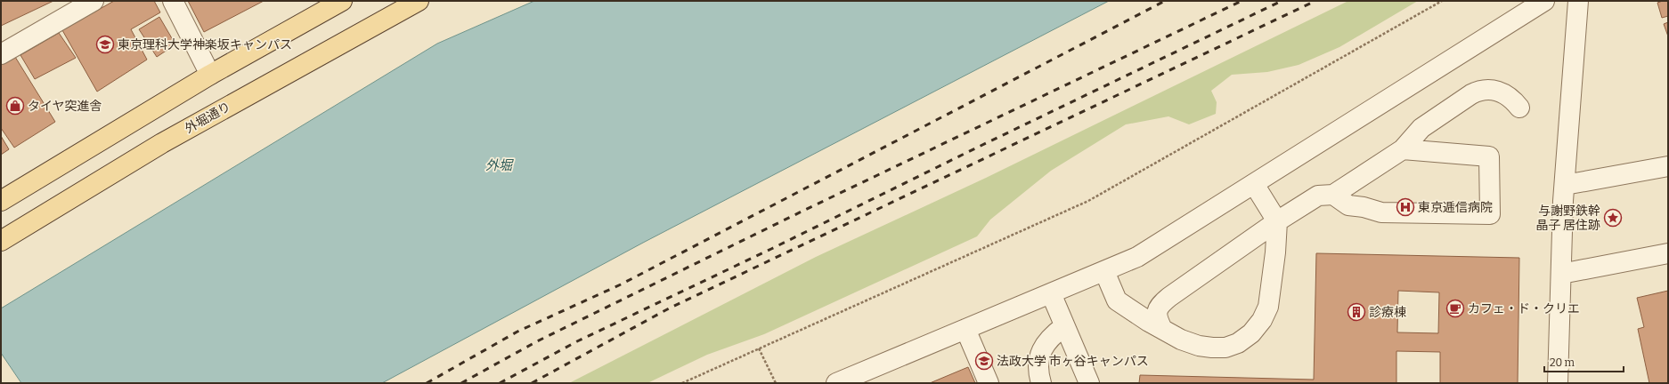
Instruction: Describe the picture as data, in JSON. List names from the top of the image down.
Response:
{
  "streets": {
    "main road": ["外堀通り"]
  },
  "water": ["外堀"],
  "places": {
    "school or university": ["東京理科大学神楽坂キャンパス", "法政大学 市ヶ谷キャンパス"],
    "shop": ["タイヤ突進舎"],
    "hospital": ["東京逓信病院"],
    "place": ["与謝野鉄幹 晶子 居住跡"],
    "cafe": ["カフェ・ド・クリエ"],
    "building": ["診療棟"]
  },
  "scale_bar": "20 m"
}
